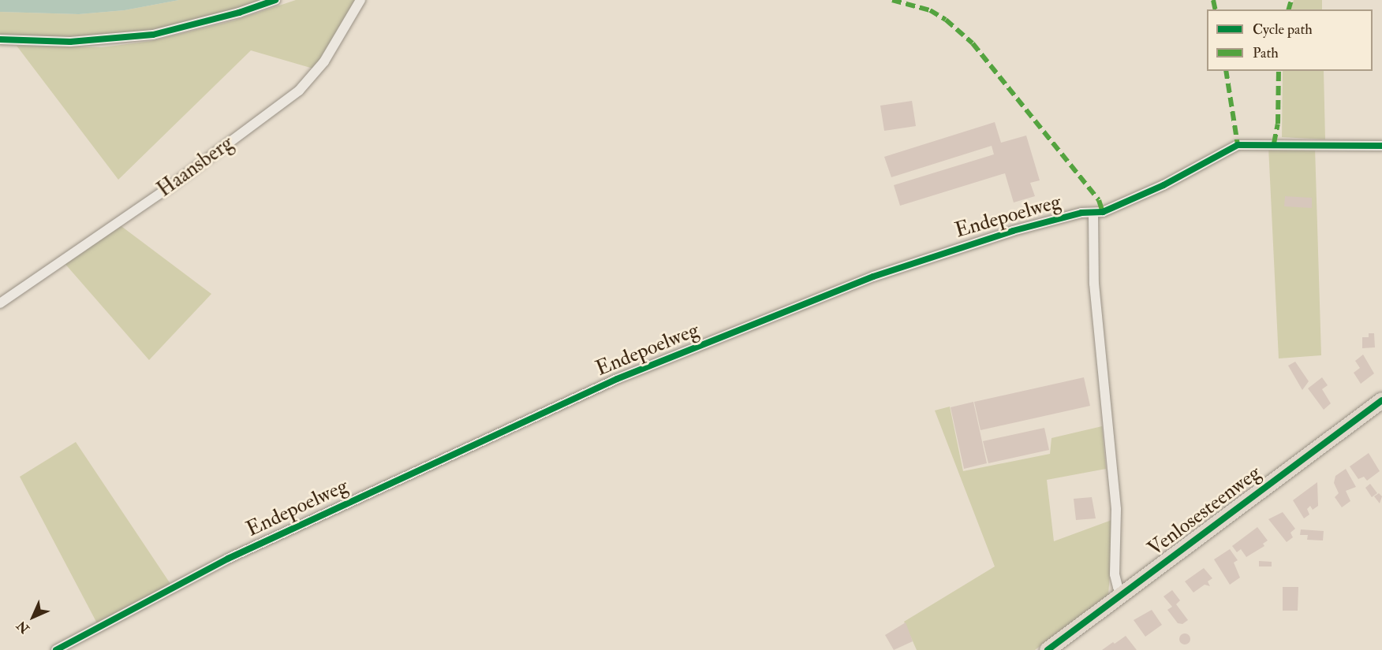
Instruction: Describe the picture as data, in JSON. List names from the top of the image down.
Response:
{
  "streets": {
    "main road": ["Venlosesteenweg"],
    "street": ["Haansberg", "Endepoelweg"]
  },
  "crossings": [
    ["Endepoelweg", "Venlosesteenweg"]
  ],
  "legend": ["Cycle path", "Path"],
  "north": "bottom left"
}
